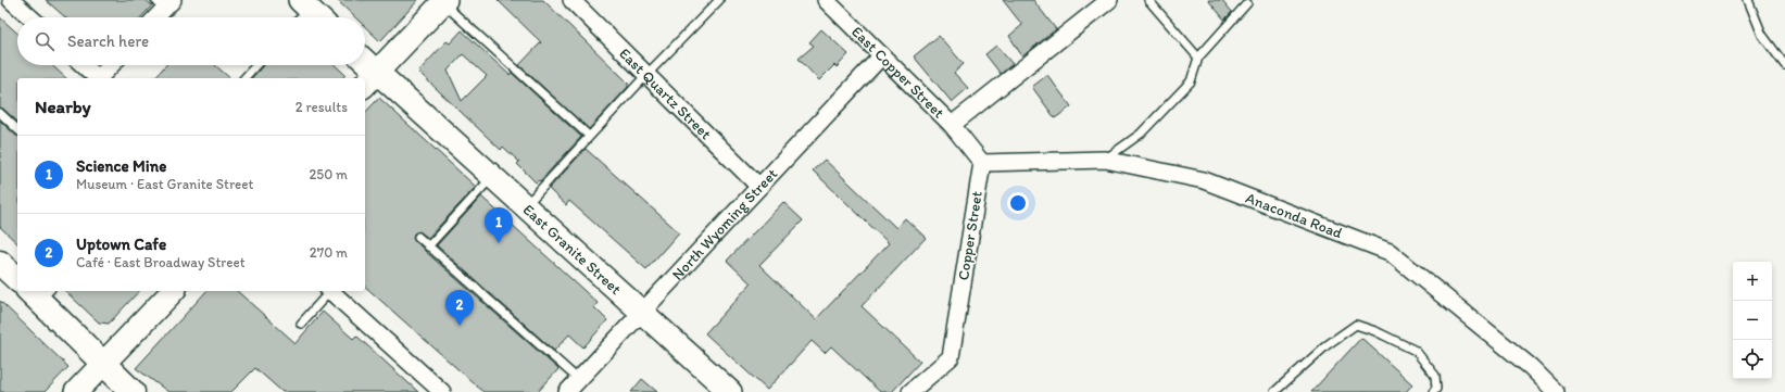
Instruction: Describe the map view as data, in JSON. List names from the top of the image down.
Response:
{
  "streets": {
    "street": [
      "East Copper Street",
      "East Quartz Street",
      "Anaconda Road",
      "North Wyoming Street",
      "Copper Street",
      "East Granite Street"
    ]
  },
  "crossings": [
    ["East Copper Street", "North Wyoming Street"],
    ["East Quartz Street", "North Wyoming Street"],
    ["Anaconda Road", "Copper Street"],
    ["North Wyoming Street", "East Granite Street"]
  ],
  "page": {
    "search": "Search here",
    "heading": ["Nearby", "2 results"],
    "list": [
      {
        "mark": "1",
        "name": "Science Mine",
        "note": "Museum · East Granite Street",
        "value": "250 m"
      },
      {
        "mark": "2",
        "name": "Uptown Cafe",
        "note": "Café · East Broadway Street",
        "value": "270 m"
      }
    ],
    "pins": ["1", "2"],
    "map_buttons": ["+", "−"]
  }
}
